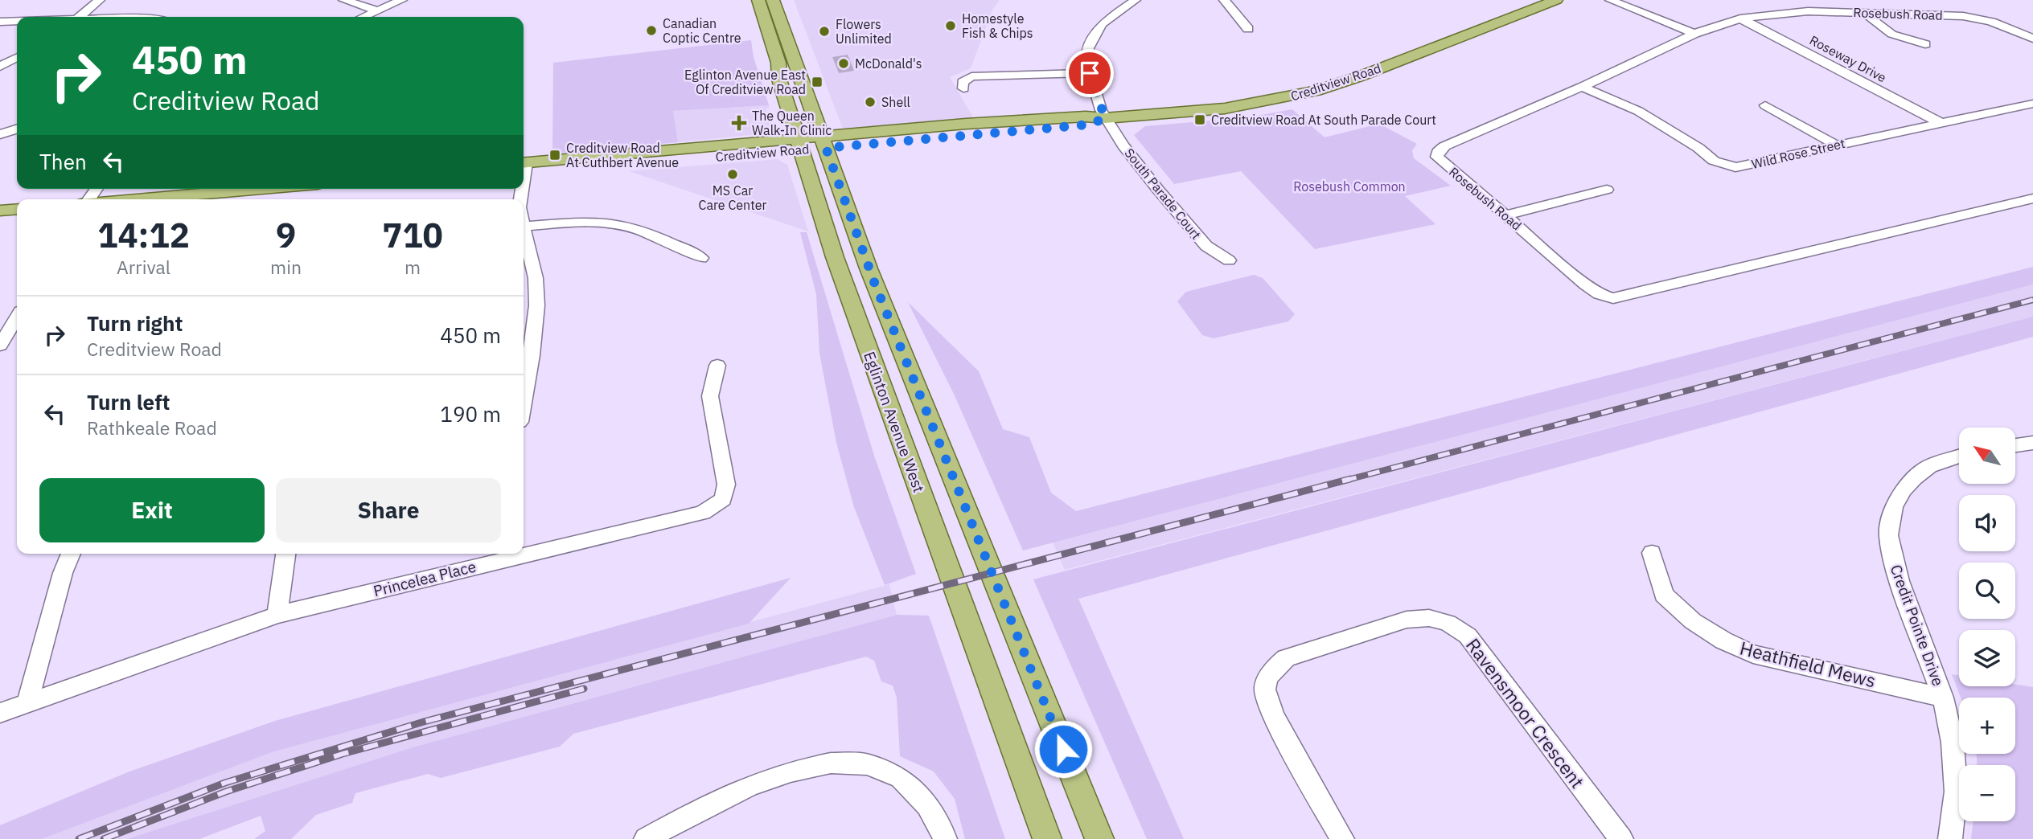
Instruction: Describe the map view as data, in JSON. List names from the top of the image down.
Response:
{
  "streets": {
    "main road": ["Creditview Road", "Eglinton Avenue West"],
    "street": [
      "Rosebush Road",
      "Roseway Drive",
      "Wild Rose Street",
      "South Parade Court",
      "Princelea Place",
      "Credit Pointe Drive",
      "Heathfield Mews",
      "Ravensmoor Crescent"
    ]
  },
  "crossings": [
    ["Rosebush Road", "Roseway Drive"],
    ["Rosebush Road", "Wild Rose Street"],
    ["Roseway Drive", "Wild Rose Street"],
    ["Creditview Road", "South Parade Court"],
    ["Creditview Road", "Eglinton Avenue West"],
    ["Credit Pointe Drive", "Heathfield Mews"]
  ],
  "parks": ["Rosebush Common"],
  "places": {
    "other": [
      "Homestyle Fish & Chips",
      "Canadian Coptic Centre",
      "Flowers Unlimited",
      "McDonald's",
      "Shell",
      "MS Car Care Center"
    ],
    "transit": ["Eglinton Avenue East Of Creditview Road", "Creditview Road At South Parade Court", "Creditview Road At Cuthbert Avenue"],
    "health": ["The Queen Walk-In Clinic"]
  },
  "north": "top left",
  "page": {
    "turn": ["450 m", "Creditview Road"],
    "then": "Then",
    "eta": [
      "14:12",
      "Arrival",
      "9",
      "min",
      "710",
      "m"
    ],
    "list": [
      {
        "name": "Turn right",
        "note": "Creditview Road",
        "value": "450 m"
      },
      {
        "name": "Turn left",
        "note": "Rathkeale Road",
        "value": "190 m"
      }
    ],
    "map_buttons": ["+", "−"],
    "buttons": ["Exit", "Share"]
  }
}
